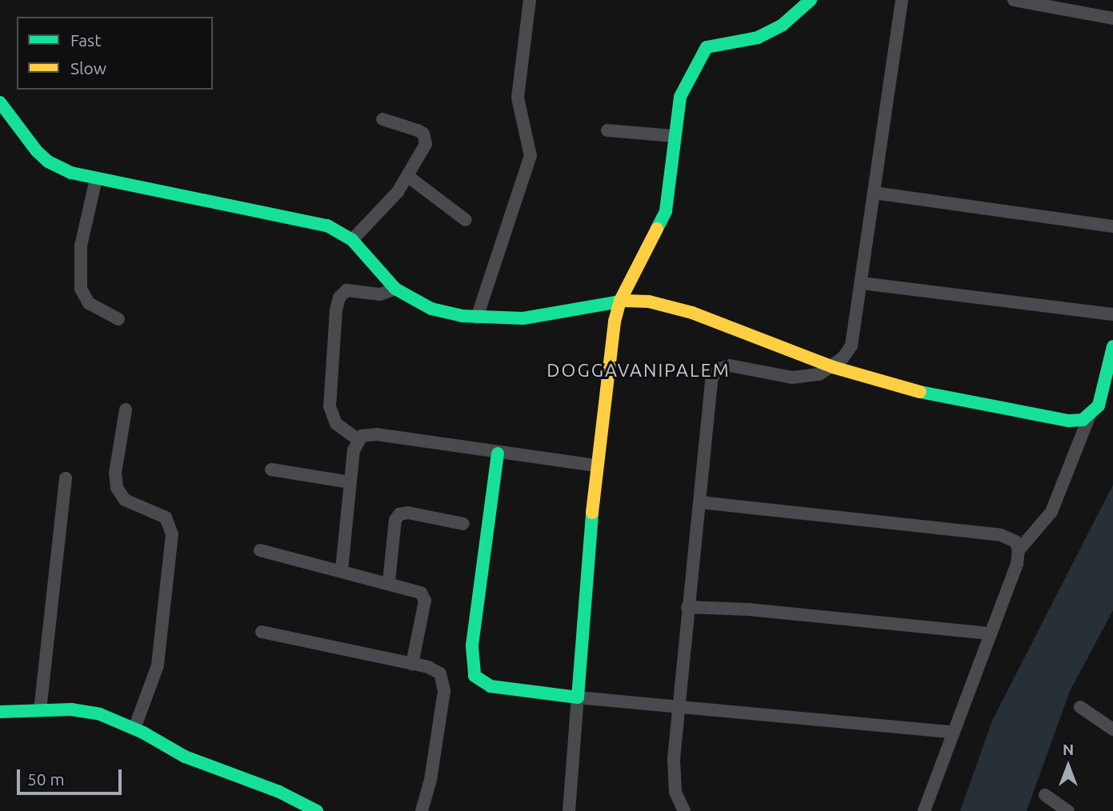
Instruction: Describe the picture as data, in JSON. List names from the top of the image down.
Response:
{
  "districts": ["DOGGAVANIPALEM"],
  "legend": ["Fast", "Slow"],
  "scale_bar": "50 m",
  "north": "top"
}
